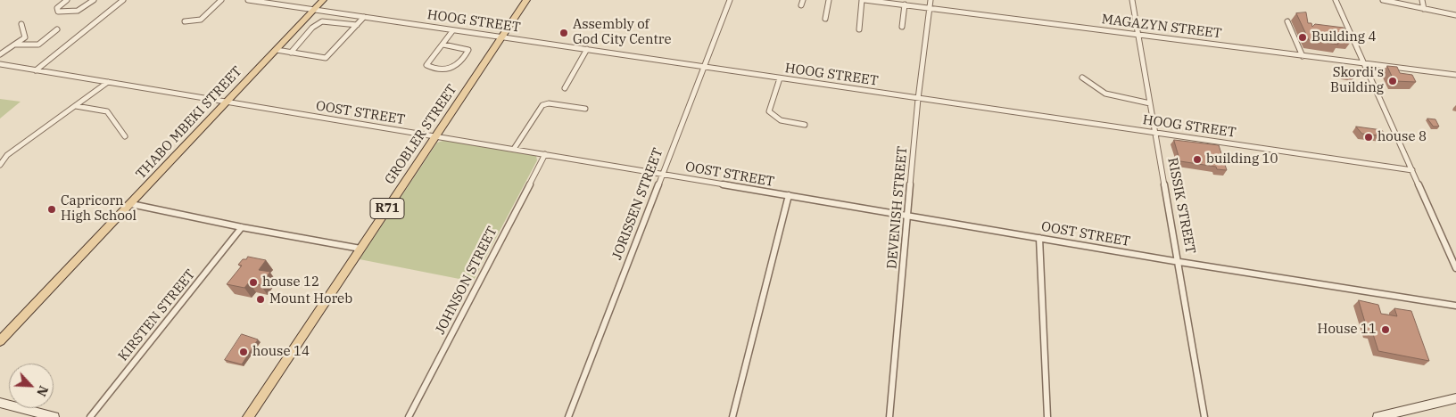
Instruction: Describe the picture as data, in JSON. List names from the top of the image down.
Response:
{
  "streets": {
    "main road": ["THABO MBEKI STREET", "GROBLER STREET", "R71"],
    "street": [
      "HOOG STREET",
      "MAGAZYN STREET",
      "OOST STREET",
      "JORISSEN STREET",
      "RISSIK STREET",
      "DEVENISH STREET",
      "JOHNSON STREET",
      "KIRSTEN STREET"
    ]
  },
  "crossings": [
    ["HOOG STREET", "THABO MBEKI STREET"],
    ["HOOG STREET", "GROBLER STREET"],
    ["HOOG STREET", "JORISSEN STREET"],
    ["HOOG STREET", "RISSIK STREET"],
    ["HOOG STREET", "DEVENISH STREET"],
    ["MAGAZYN STREET", "RISSIK STREET"],
    ["MAGAZYN STREET", "DEVENISH STREET"],
    ["OOST STREET", "THABO MBEKI STREET"],
    ["OOST STREET", "GROBLER STREET"],
    ["OOST STREET", "JORISSEN STREET"],
    ["OOST STREET", "RISSIK STREET"],
    ["OOST STREET", "DEVENISH STREET"],
    ["OOST STREET", "JOHNSON STREET"]
  ],
  "places": [
    "Assembly of God City Centre",
    "Building 4",
    "Skordi's Building",
    "house 8",
    "building 10",
    "Capricorn High School",
    "house 12",
    "Mount Horeb",
    "House 11",
    "house 14"
  ],
  "north": "bottom right"
}
